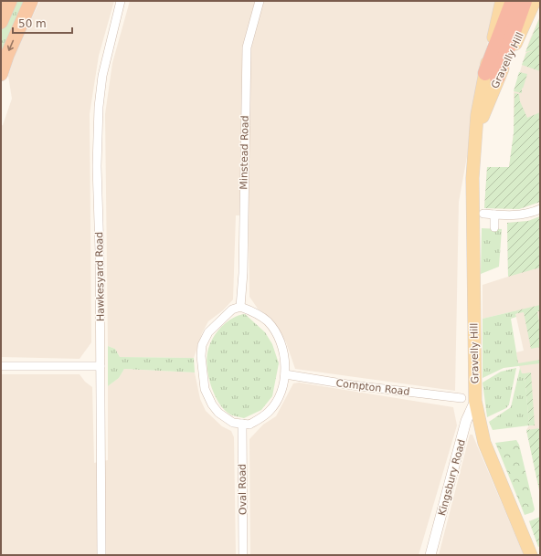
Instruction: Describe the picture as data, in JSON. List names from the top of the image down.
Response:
{
  "streets": {
    "main road": ["Gravelly Hill"],
    "street": [
      "Minstead Road",
      "Hawkesyard Road",
      "Compton Road",
      "Kingsbury Road",
      "Oval Road"
    ]
  },
  "crossings": [
    ["Gravelly Hill", "Kingsbury Road"],
    ["Minstead Road", "Compton Road"],
    ["Minstead Road", "Oval Road"],
    ["Compton Road", "Oval Road"]
  ],
  "scale_bar": "50 m"
}
